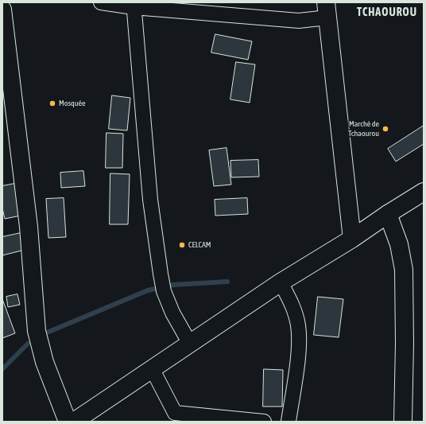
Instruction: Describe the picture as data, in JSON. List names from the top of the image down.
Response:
{
  "districts": ["TCHAOUROU"],
  "places": ["Mosquée", "Marché de Tchaourou", "CELCAM"]
}
